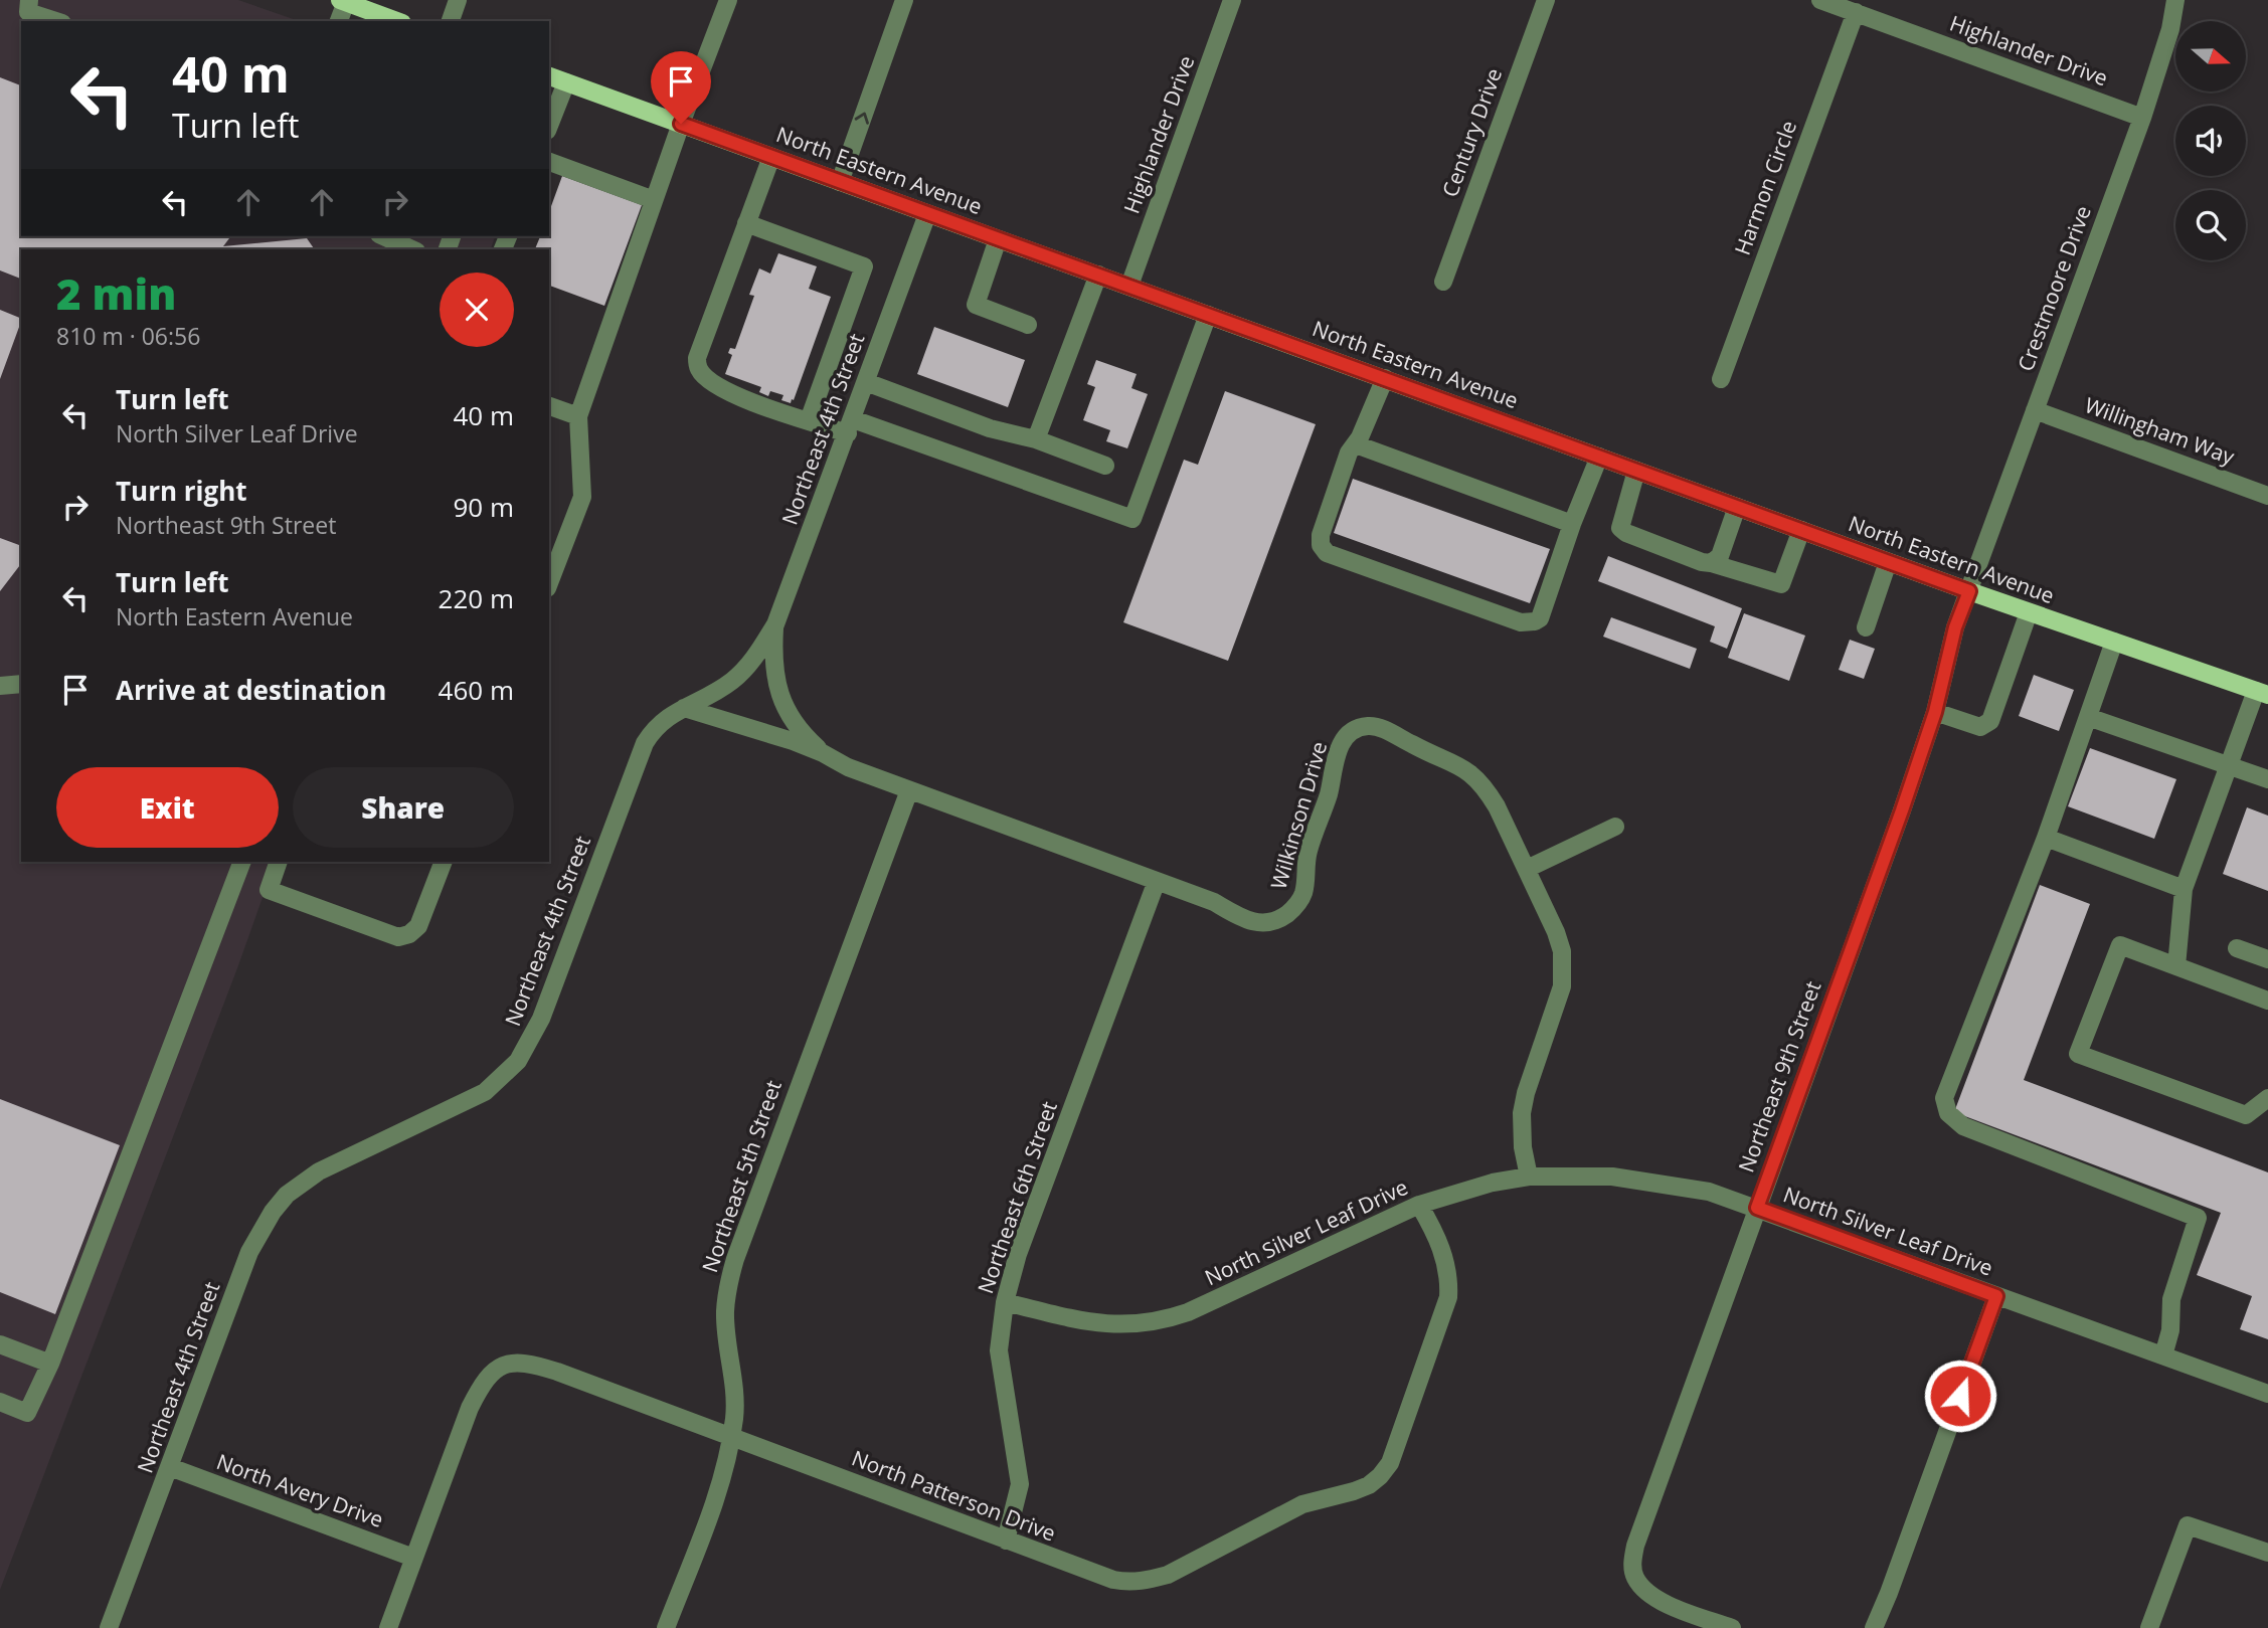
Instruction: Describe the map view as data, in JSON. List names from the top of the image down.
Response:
{
  "streets": {
    "main road": ["North Eastern Avenue"],
    "street": [
      "Highlander Drive",
      "Century Drive",
      "Harmon Circle",
      "Crestmoore Drive",
      "Northeast 4th Street",
      "Willingham Way",
      "Wilkinson Drive",
      "Northeast 9th Street",
      "Northeast 5th Street",
      "Northeast 6th Street",
      "North Silver Leaf Drive",
      "North Avery Drive",
      "North Patterson Drive"
    ]
  },
  "crossings": [
    ["Highlander Drive", "North Eastern Avenue"],
    ["Highlander Drive", "Harmon Circle"],
    ["Highlander Drive", "Crestmoore Drive"],
    ["North Eastern Avenue", "Crestmoore Drive"],
    ["North Eastern Avenue", "Northeast 4th Street"],
    ["North Eastern Avenue", "Northeast 9th Street"],
    ["Crestmoore Drive", "Willingham Way"],
    ["Crestmoore Drive", "Northeast 9th Street"],
    ["Northeast 4th Street", "Wilkinson Drive"],
    ["Northeast 4th Street", "North Avery Drive"],
    ["Wilkinson Drive", "Northeast 5th Street"],
    ["Wilkinson Drive", "Northeast 6th Street"],
    ["Wilkinson Drive", "North Silver Leaf Drive"],
    ["Northeast 9th Street", "North Silver Leaf Drive"],
    ["Northeast 5th Street", "North Patterson Drive"],
    ["Northeast 6th Street", "North Silver Leaf Drive"],
    ["Northeast 6th Street", "North Patterson Drive"],
    ["North Silver Leaf Drive", "North Patterson Drive"],
    ["North Avery Drive", "North Patterson Drive"]
  ],
  "north": "right",
  "page": {
    "turn": ["40 m", "Turn left"],
    "heading": ["2 min", "810 m · 06:56"],
    "list": [
      {
        "name": "Turn left",
        "note": "North Silver Leaf Drive",
        "value": "40 m"
      },
      {
        "name": "Turn right",
        "note": "Northeast 9th Street",
        "value": "90 m"
      },
      {
        "name": "Turn left",
        "note": "North Eastern Avenue",
        "value": "220 m"
      },
      {
        "name": "Arrive at destination",
        "value": "460 m"
      }
    ],
    "buttons": ["Exit", "Share"]
  }
}
